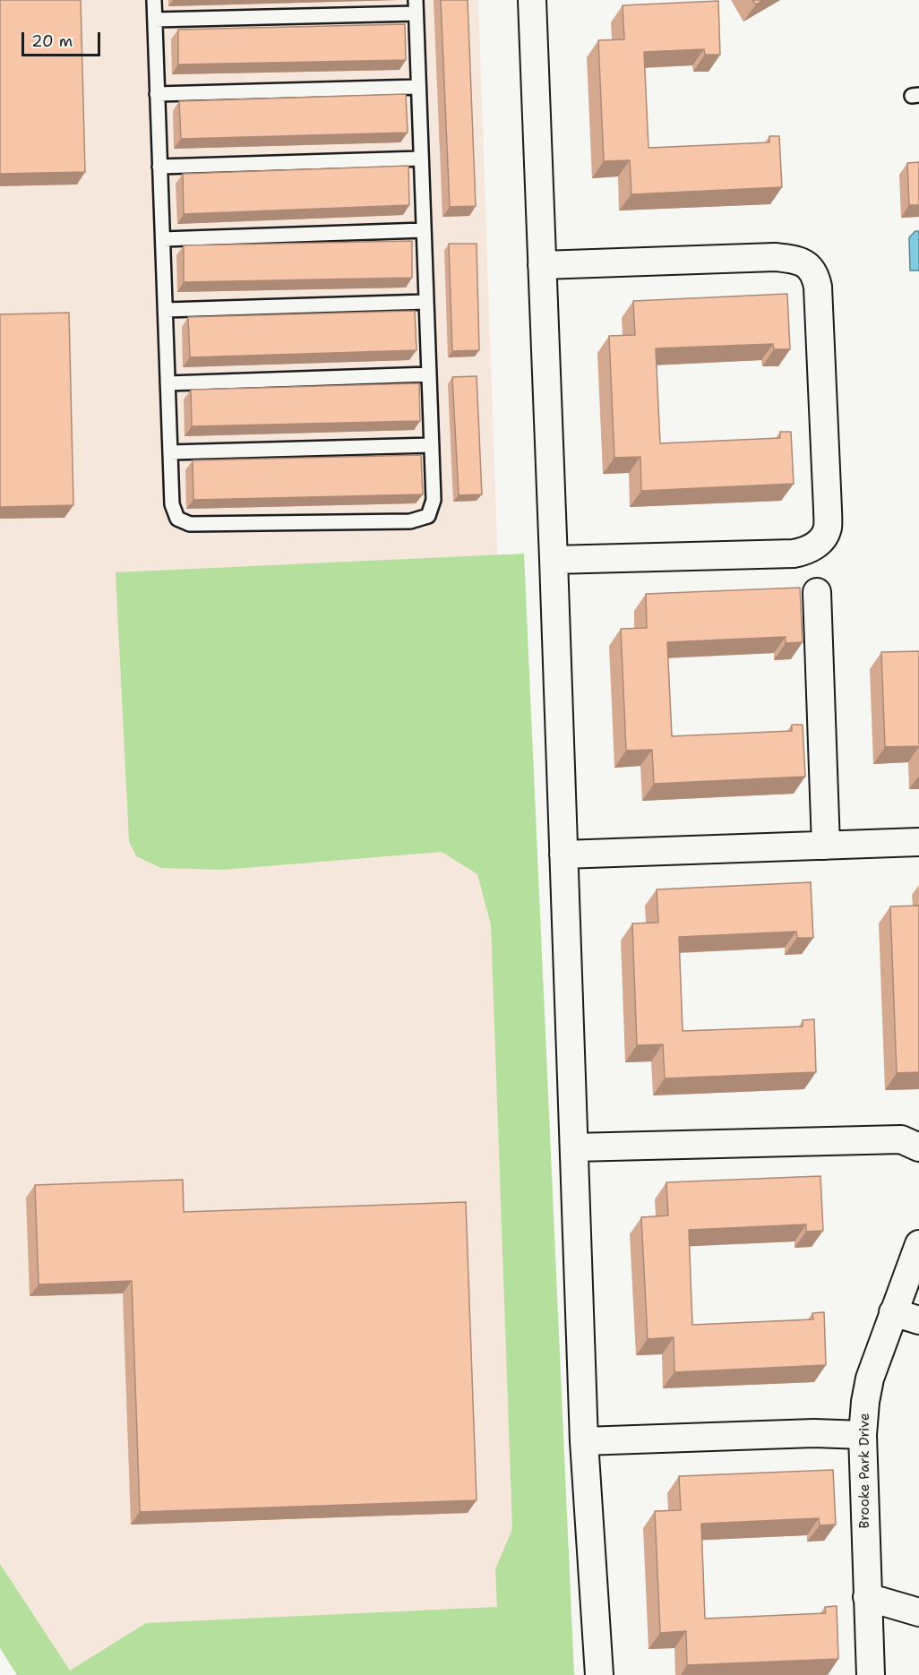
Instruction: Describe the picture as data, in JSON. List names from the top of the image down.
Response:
{
  "streets": {
    "street": ["Brooke Park Drive"]
  },
  "scale_bar": "20 m"
}
